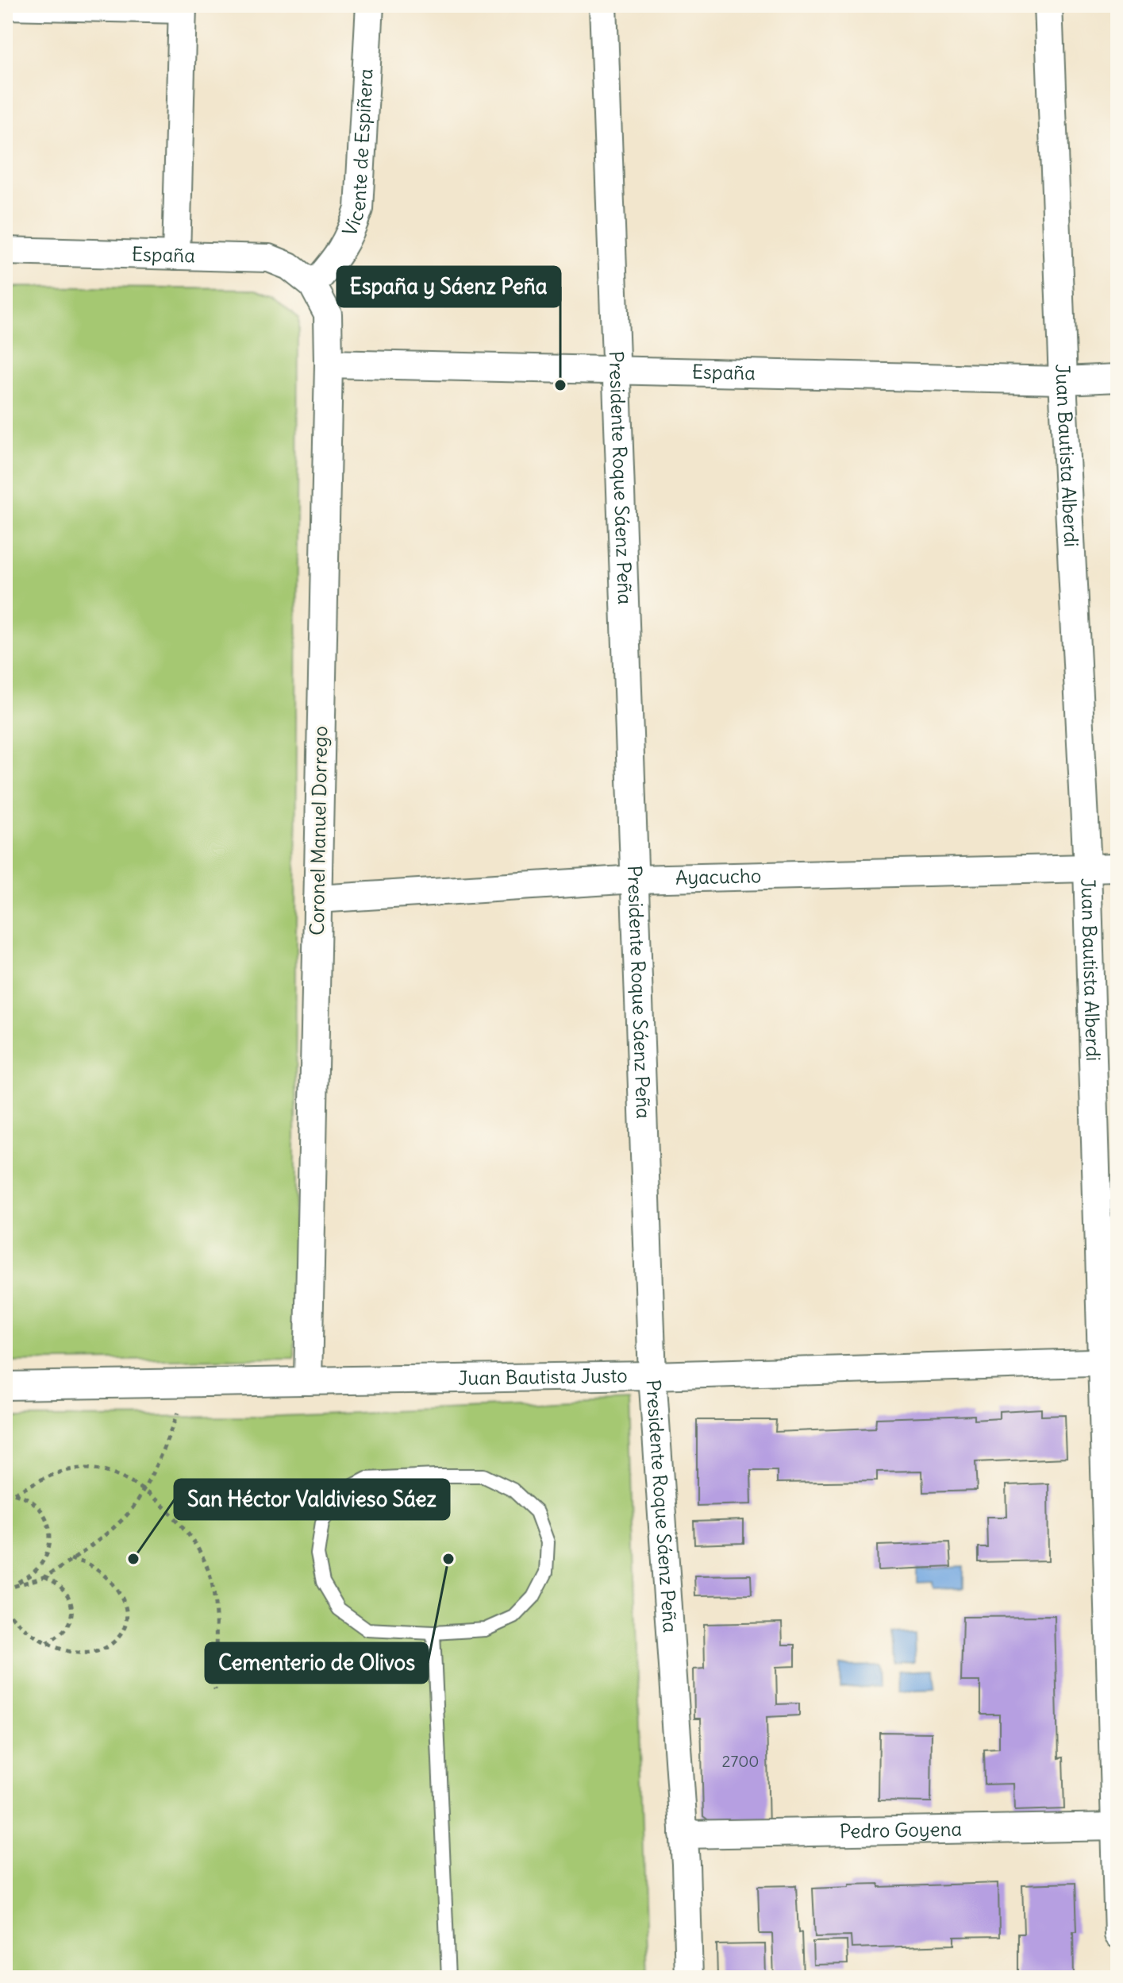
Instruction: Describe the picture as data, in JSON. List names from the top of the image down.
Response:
{
  "streets": {
    "street": [
      "Vicente de Espiñera",
      "España",
      "Juan Bautista Alberdi",
      "Presidente Roque Sáenz Peña",
      "Coronel Manuel Dorrego",
      "Ayacucho",
      "Juan Bautista Justo",
      "Pedro Goyena"
    ]
  },
  "crossings": [
    ["Vicente de Espiñera", "España"],
    ["Vicente de Espiñera", "Coronel Manuel Dorrego"],
    ["España", "Juan Bautista Alberdi"],
    ["España", "Presidente Roque Sáenz Peña"],
    ["España", "Coronel Manuel Dorrego"],
    ["Juan Bautista Alberdi", "Ayacucho"],
    ["Juan Bautista Alberdi", "Juan Bautista Justo"],
    ["Juan Bautista Alberdi", "Pedro Goyena"],
    ["Presidente Roque Sáenz Peña", "Ayacucho"],
    ["Presidente Roque Sáenz Peña", "Juan Bautista Justo"],
    ["Presidente Roque Sáenz Peña", "Pedro Goyena"],
    ["Coronel Manuel Dorrego", "Ayacucho"],
    ["Coronel Manuel Dorrego", "Juan Bautista Justo"]
  ],
  "places": ["España y Sáenz Peña", "San Héctor Valdivieso Sáez", "Cementerio de Olivos"],
  "house_numbers": ["2700"]
}
